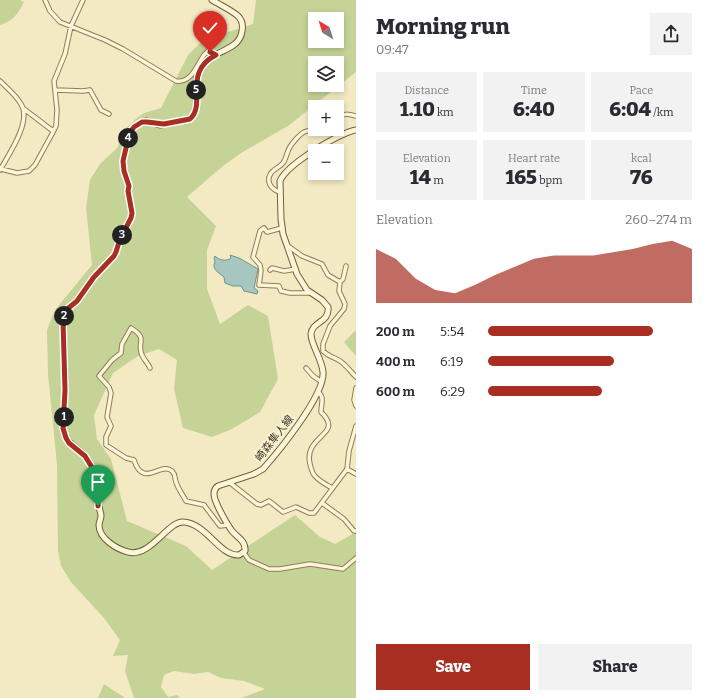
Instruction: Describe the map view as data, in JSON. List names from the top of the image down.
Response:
{
  "streets": {
    "main road": ["崎森隼人線"]
  },
  "north": "top left",
  "page": {
    "heading": ["Morning run", "09:47"],
    "map_buttons": ["+", "−"],
    "stats": [
      ["Distance", "1.10 km"],
      ["Time", "6:40"],
      ["Pace", "6:04 /km"],
      ["Elevation", "14 m"],
      ["Heart rate", "165 bpm"],
      ["kcal", "76"]
    ],
    "pins": [
      "5",
      "4",
      "3",
      "2",
      "1"
    ],
    "chart": ["Elevation", "260–274 m"],
    "list": [
      {
        "name": "200 m",
        "note": "5:54"
      },
      {
        "name": "400 m",
        "note": "6:19"
      },
      {
        "name": "600 m",
        "note": "6:29"
      }
    ],
    "buttons": ["Save", "Share"]
  }
}
